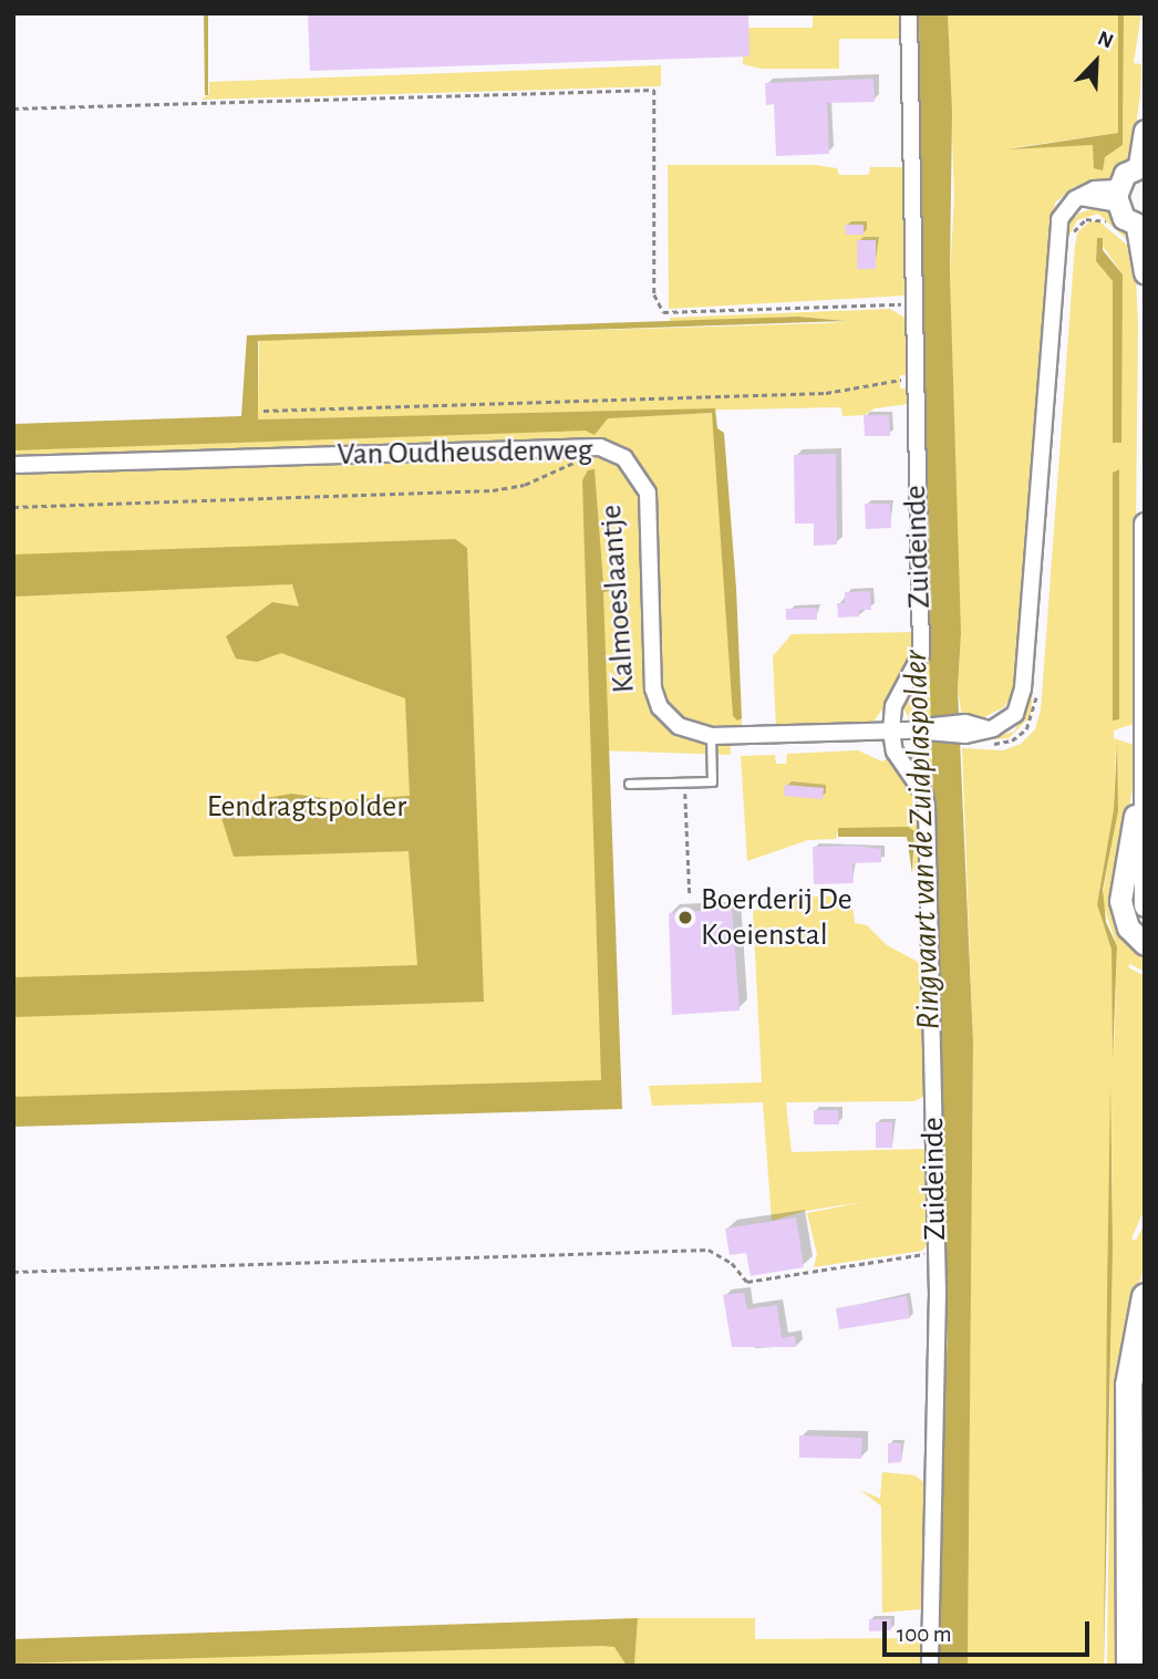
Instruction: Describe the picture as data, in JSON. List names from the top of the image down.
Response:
{
  "streets": {
    "street": ["Van Oudheusdenweg", "Zuideinde"]
  },
  "crossings": [
    ["Van Oudheusdenweg", "Zuideinde"]
  ],
  "water": ["Ringvaart van de Zuidplaspolder"],
  "parks": ["Eendragtspolder"],
  "places": ["Boerderij De Koeienstal"],
  "scale_bar": "100 m",
  "north": "top right"
}
